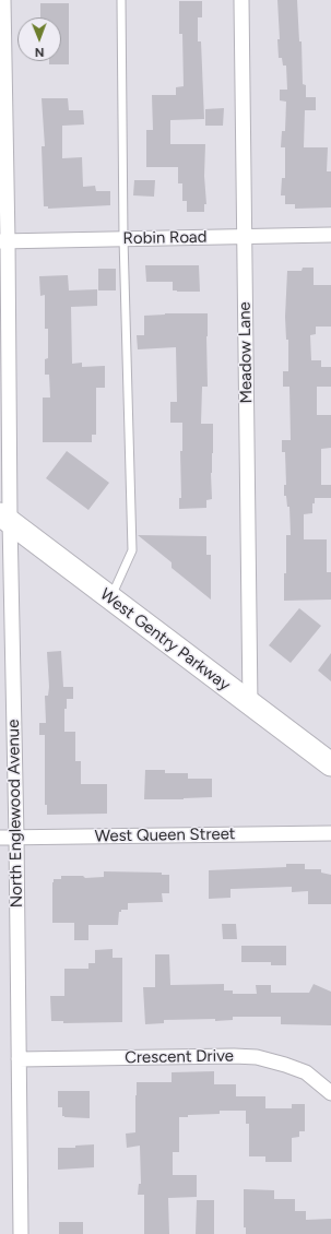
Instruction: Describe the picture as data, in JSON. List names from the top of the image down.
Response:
{
  "streets": {
    "main road": ["West Gentry Parkway"],
    "street": [
      "Robin Road",
      "Meadow Lane",
      "North Englewood Avenue",
      "West Queen Street",
      "Crescent Drive"
    ]
  },
  "crossings": [
    ["Robin Road", "Meadow Lane"],
    ["Robin Road", "North Englewood Avenue"],
    ["Meadow Lane", "West Gentry Parkway"],
    ["West Gentry Parkway", "North Englewood Avenue"],
    ["North Englewood Avenue", "West Queen Street"],
    ["North Englewood Avenue", "Crescent Drive"]
  ],
  "north": "bottom"
}
